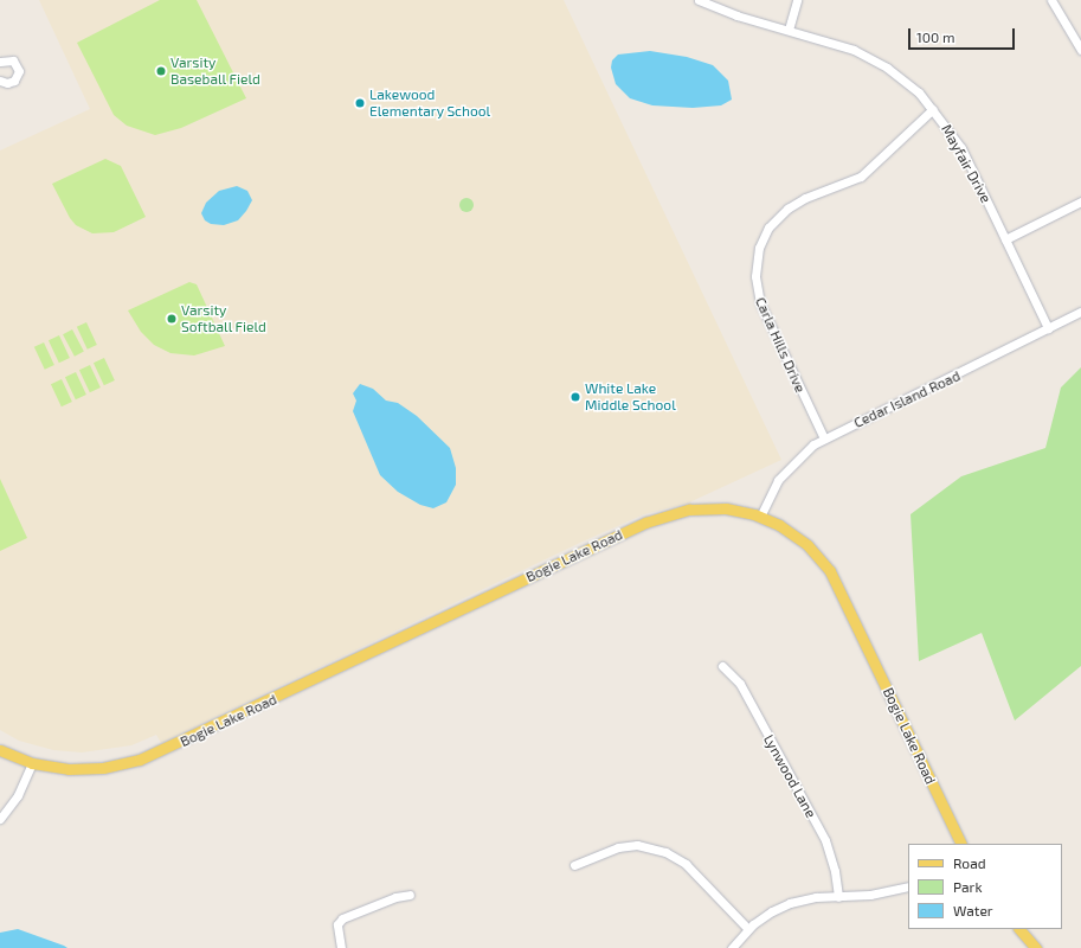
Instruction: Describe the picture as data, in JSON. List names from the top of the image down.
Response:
{
  "streets": {
    "main road": ["Bogie Lake Road"],
    "street": [
      "Mayfair Drive",
      "Carla Hills Drive",
      "Cedar Island Road",
      "Lynwood Lane"
    ]
  },
  "crossings": [
    ["Mayfair Drive", "Carla Hills Drive"],
    ["Mayfair Drive", "Cedar Island Road"],
    ["Carla Hills Drive", "Cedar Island Road"],
    ["Cedar Island Road", "Bogie Lake Road"]
  ],
  "places": [
    "Varsity Baseball Field",
    "Lakewood Elementary School",
    "Varsity Softball Field",
    "White Lake Middle School"
  ],
  "legend": ["Road", "Park", "Water"],
  "scale_bar": "100 m"
}
